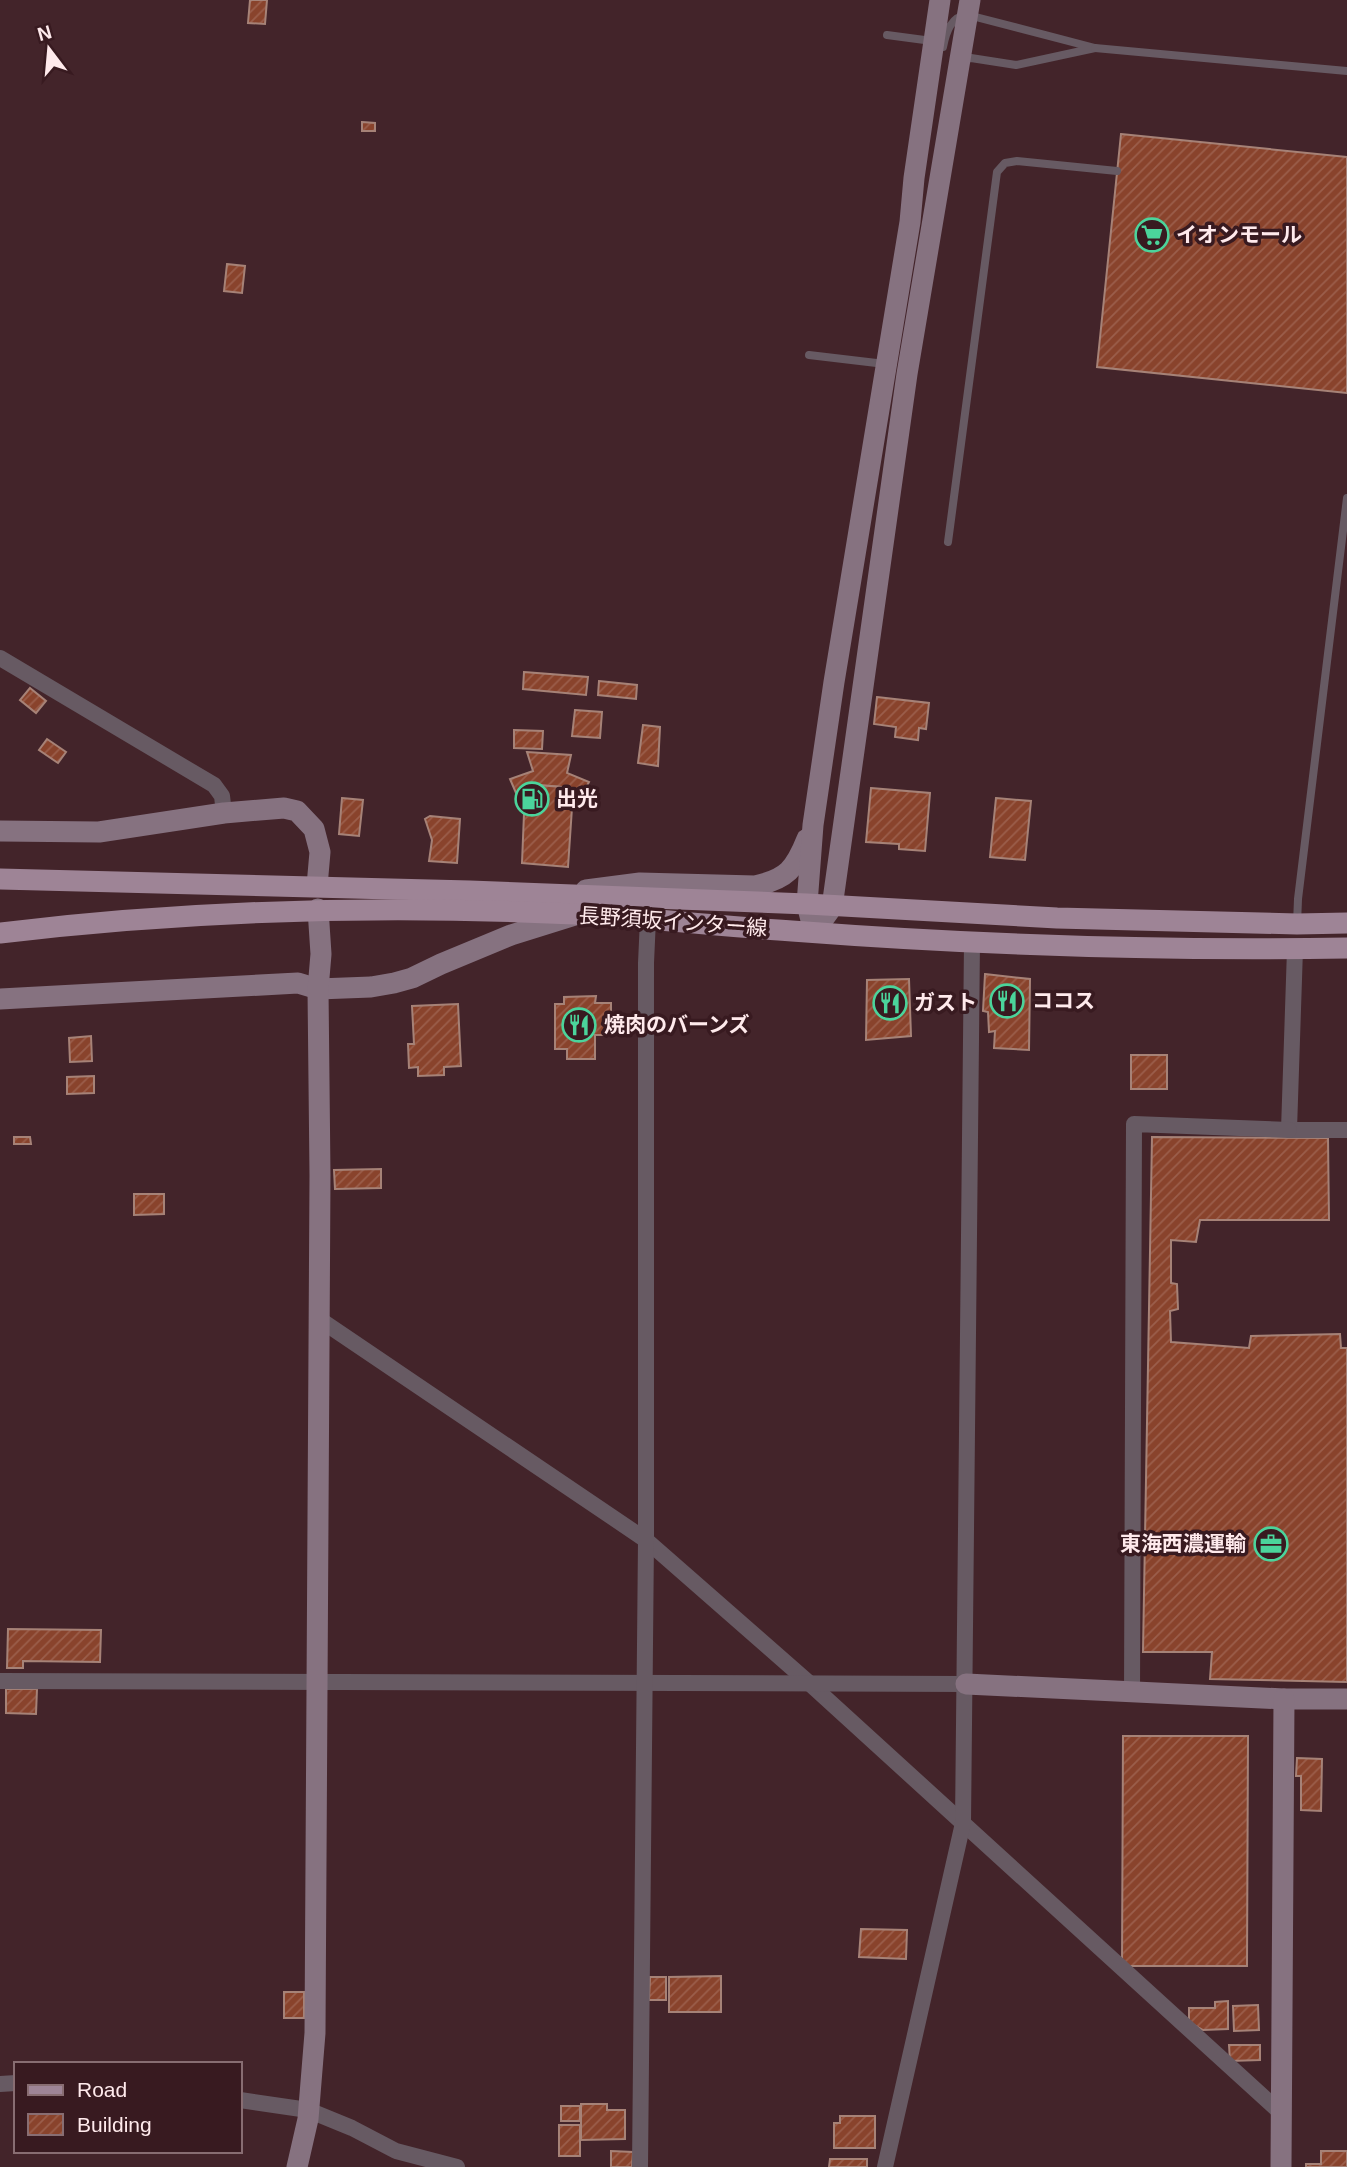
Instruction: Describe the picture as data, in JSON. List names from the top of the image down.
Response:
{
  "streets": {
    "main road": ["長野須坂インター線"]
  },
  "places": {
    "supermarket": ["イオンモール"],
    "fuel station": ["出光"],
    "restaurant": ["ココス", "ガスト", "焼肉のバーンズ"],
    "office": ["東海西濃運輸"]
  },
  "legend": ["Road", "Building"],
  "north": "top"
}
